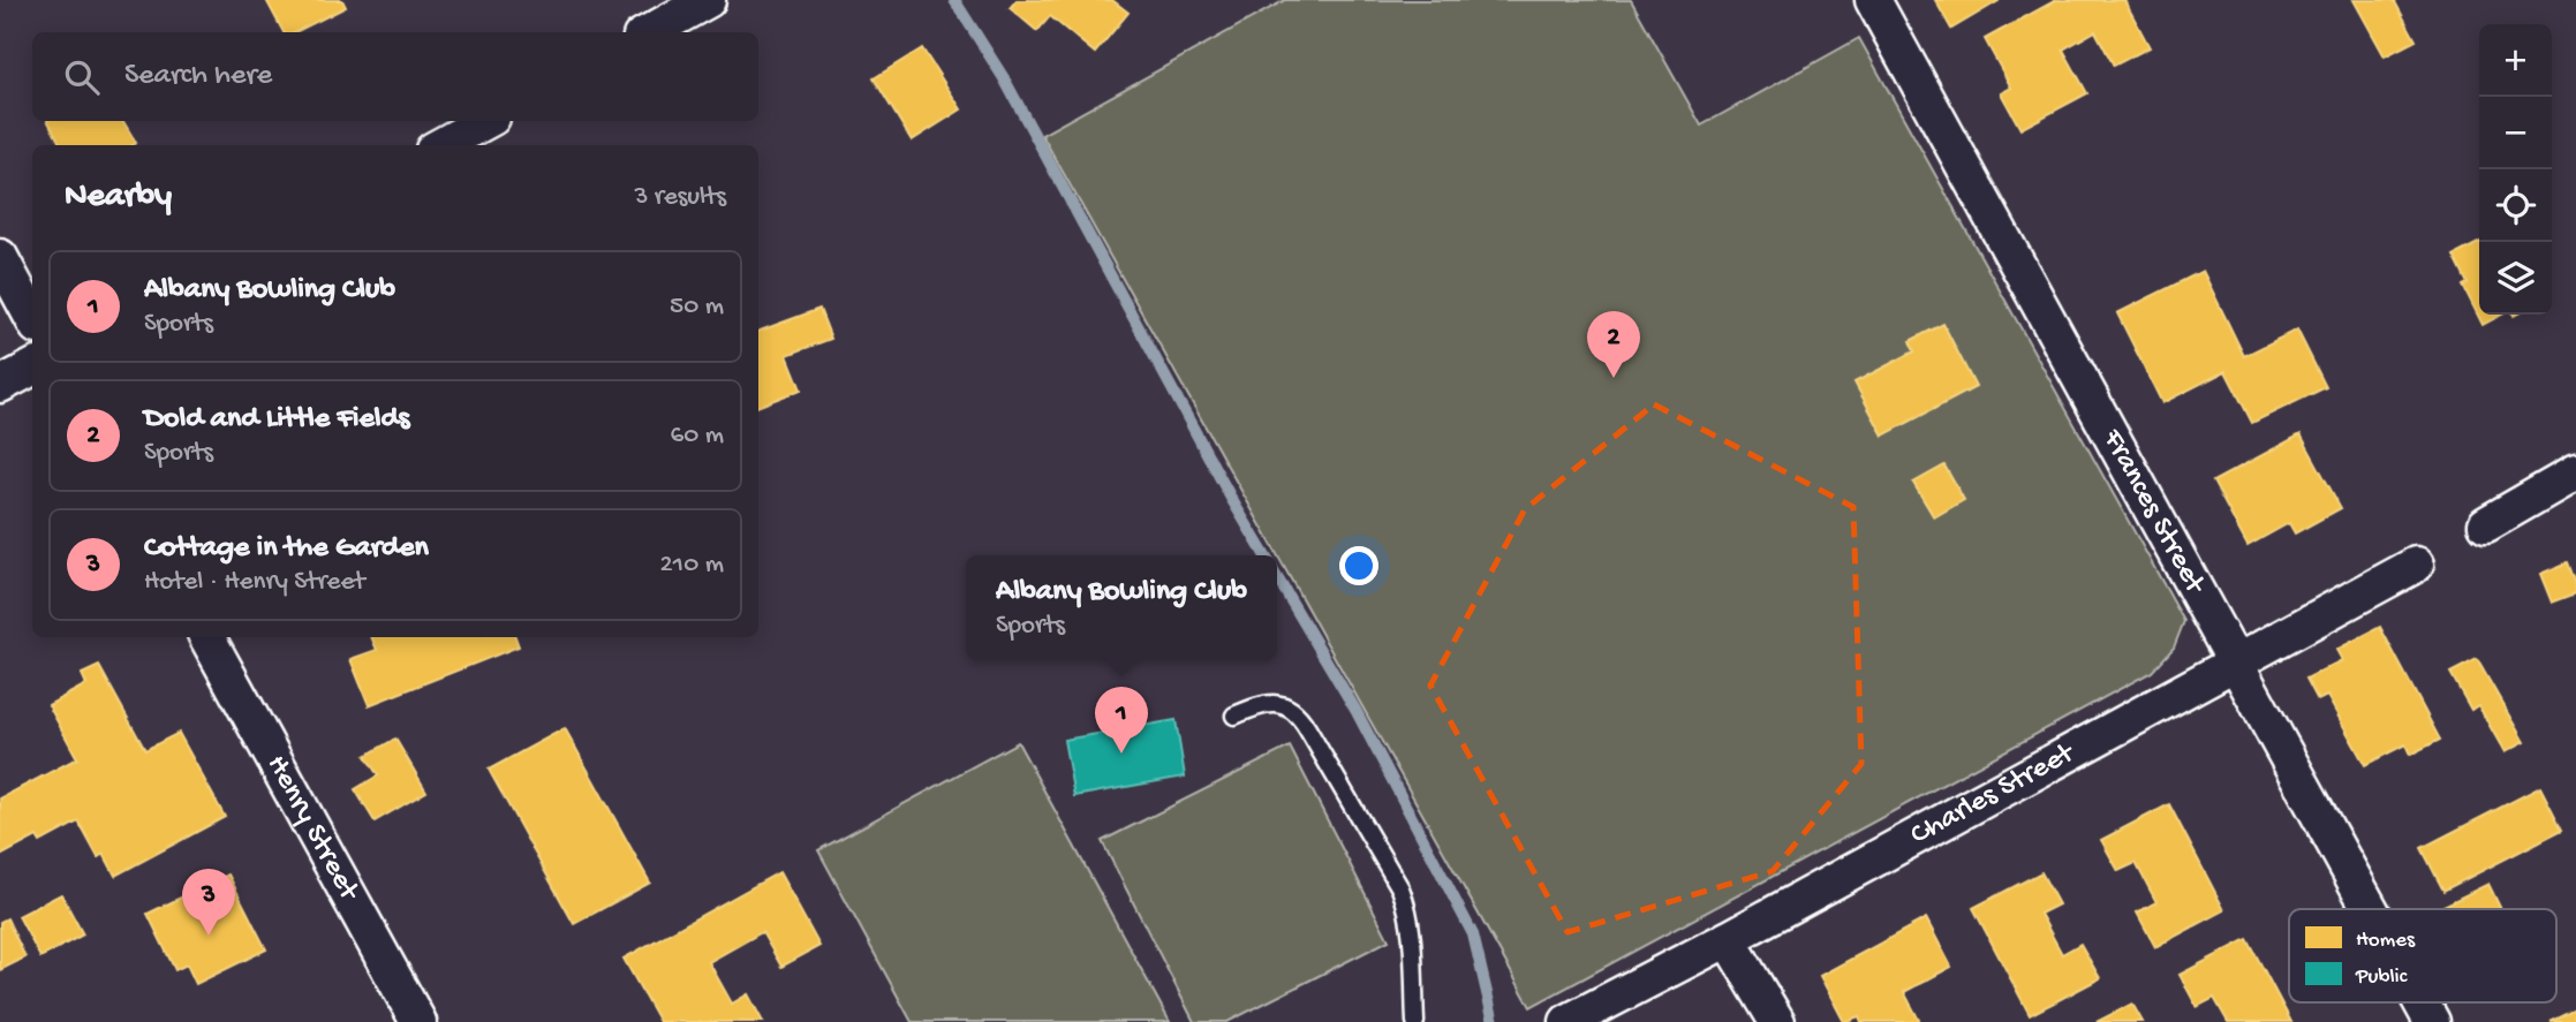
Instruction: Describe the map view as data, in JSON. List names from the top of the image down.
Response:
{
  "streets": {
    "street": ["Frances Street", "Charles Street", "Henry Street"]
  },
  "crossings": [
    ["Frances Street", "Charles Street"]
  ],
  "legend": ["Homes", "Public"],
  "page": {
    "map_buttons": ["+", "−"],
    "search": "Search here",
    "heading": ["Nearby", "3 results"],
    "list": [
      {
        "mark": "1",
        "name": "Albany Bowling Club",
        "note": "Sports",
        "value": "50 m"
      },
      {
        "mark": "2",
        "name": "Dold and Little Fields",
        "note": "Sports",
        "value": "60 m"
      },
      {
        "mark": "3",
        "name": "Cottage in the Garden",
        "note": "Hotel · Henry Street",
        "value": "210 m"
      }
    ],
    "pins": ["2", "1", "3"],
    "popup": ["Albany Bowling Club", "Sports"]
  }
}
